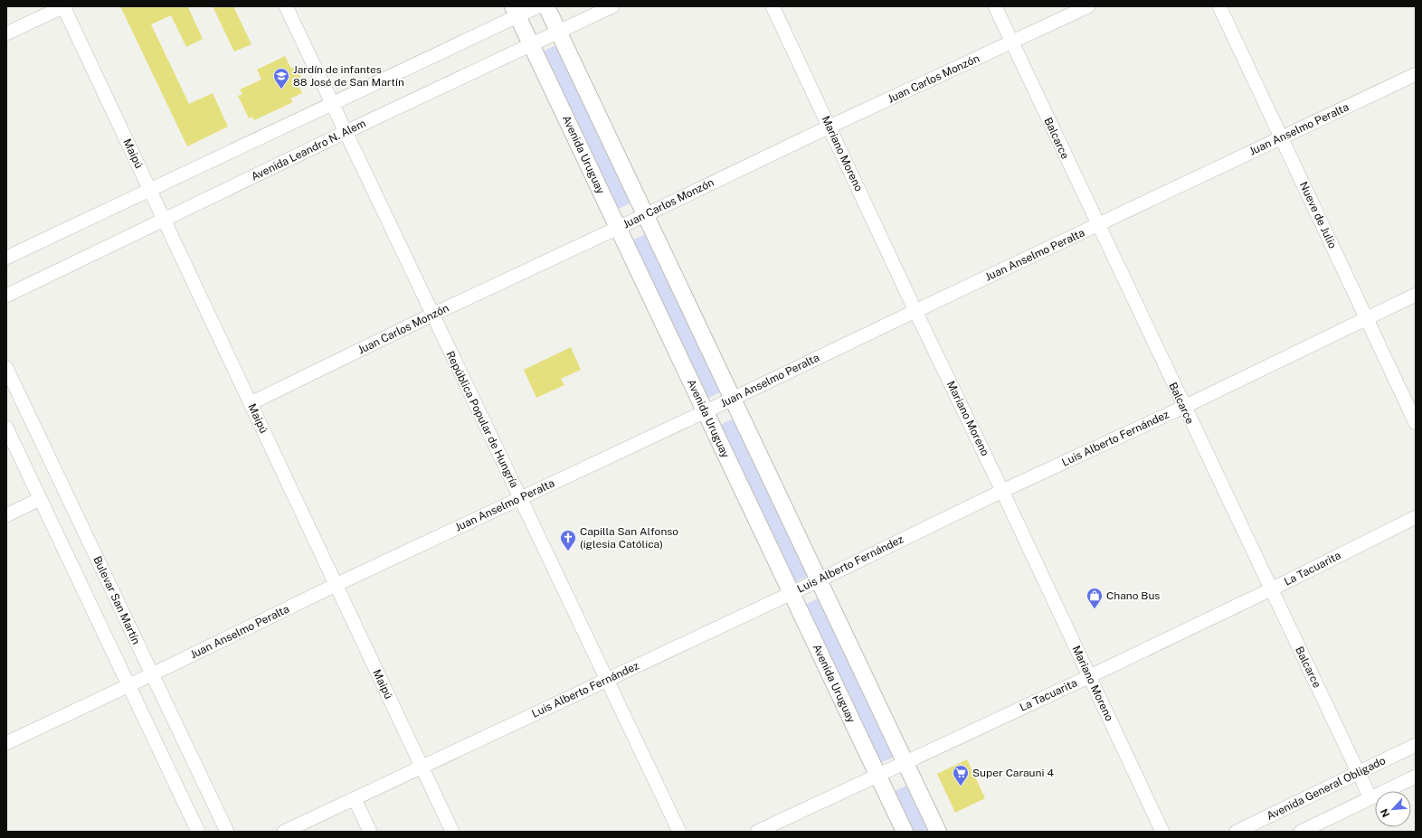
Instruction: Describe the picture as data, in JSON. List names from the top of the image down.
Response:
{
  "streets": {
    "street": [
      "Juan Carlos Monzón",
      "Juan Anselmo Peralta",
      "Balcarce",
      "Avenida Leandro N. Alem",
      "Maipú",
      "Mariano Moreno",
      "Avenida Uruguay",
      "Nueve de Julio",
      "República Popular de Hungría",
      "Luis Alberto Fernández",
      "La Tacuarita",
      "Bulevar San Martín",
      "Avenida General Obligado"
    ]
  },
  "crossings": [
    ["Juan Carlos Monzón", "Balcarce"],
    ["Juan Carlos Monzón", "Maipú"],
    ["Juan Carlos Monzón", "Mariano Moreno"],
    ["Juan Carlos Monzón", "Avenida Uruguay"],
    ["Juan Carlos Monzón", "República Popular de Hungría"],
    ["Juan Anselmo Peralta", "Balcarce"],
    ["Juan Anselmo Peralta", "Maipú"],
    ["Juan Anselmo Peralta", "Mariano Moreno"],
    ["Juan Anselmo Peralta", "Avenida Uruguay"],
    ["Juan Anselmo Peralta", "Nueve de Julio"],
    ["Juan Anselmo Peralta", "República Popular de Hungría"],
    ["Juan Anselmo Peralta", "Bulevar San Martín"],
    ["Balcarce", "Luis Alberto Fernández"],
    ["Balcarce", "La Tacuarita"],
    ["Balcarce", "Avenida General Obligado"],
    ["Avenida Leandro N. Alem", "Maipú"],
    ["Avenida Leandro N. Alem", "Avenida Uruguay"],
    ["Avenida Leandro N. Alem", "República Popular de Hungría"],
    ["Maipú", "Luis Alberto Fernández"],
    ["Mariano Moreno", "Luis Alberto Fernández"],
    ["Mariano Moreno", "La Tacuarita"],
    ["Avenida Uruguay", "Luis Alberto Fernández"],
    ["Avenida Uruguay", "La Tacuarita"],
    ["Nueve de Julio", "Luis Alberto Fernández"],
    ["República Popular de Hungría", "Luis Alberto Fernández"]
  ],
  "places": {
    "school or university": ["Jardín de infantes 88 José de San Martín"],
    "church": ["Capilla San Alfonso (iglesia Católica)"],
    "shop": ["Chano Bus"],
    "supermarket": ["Super Carauni 4"]
  },
  "north": "bottom left"
}
